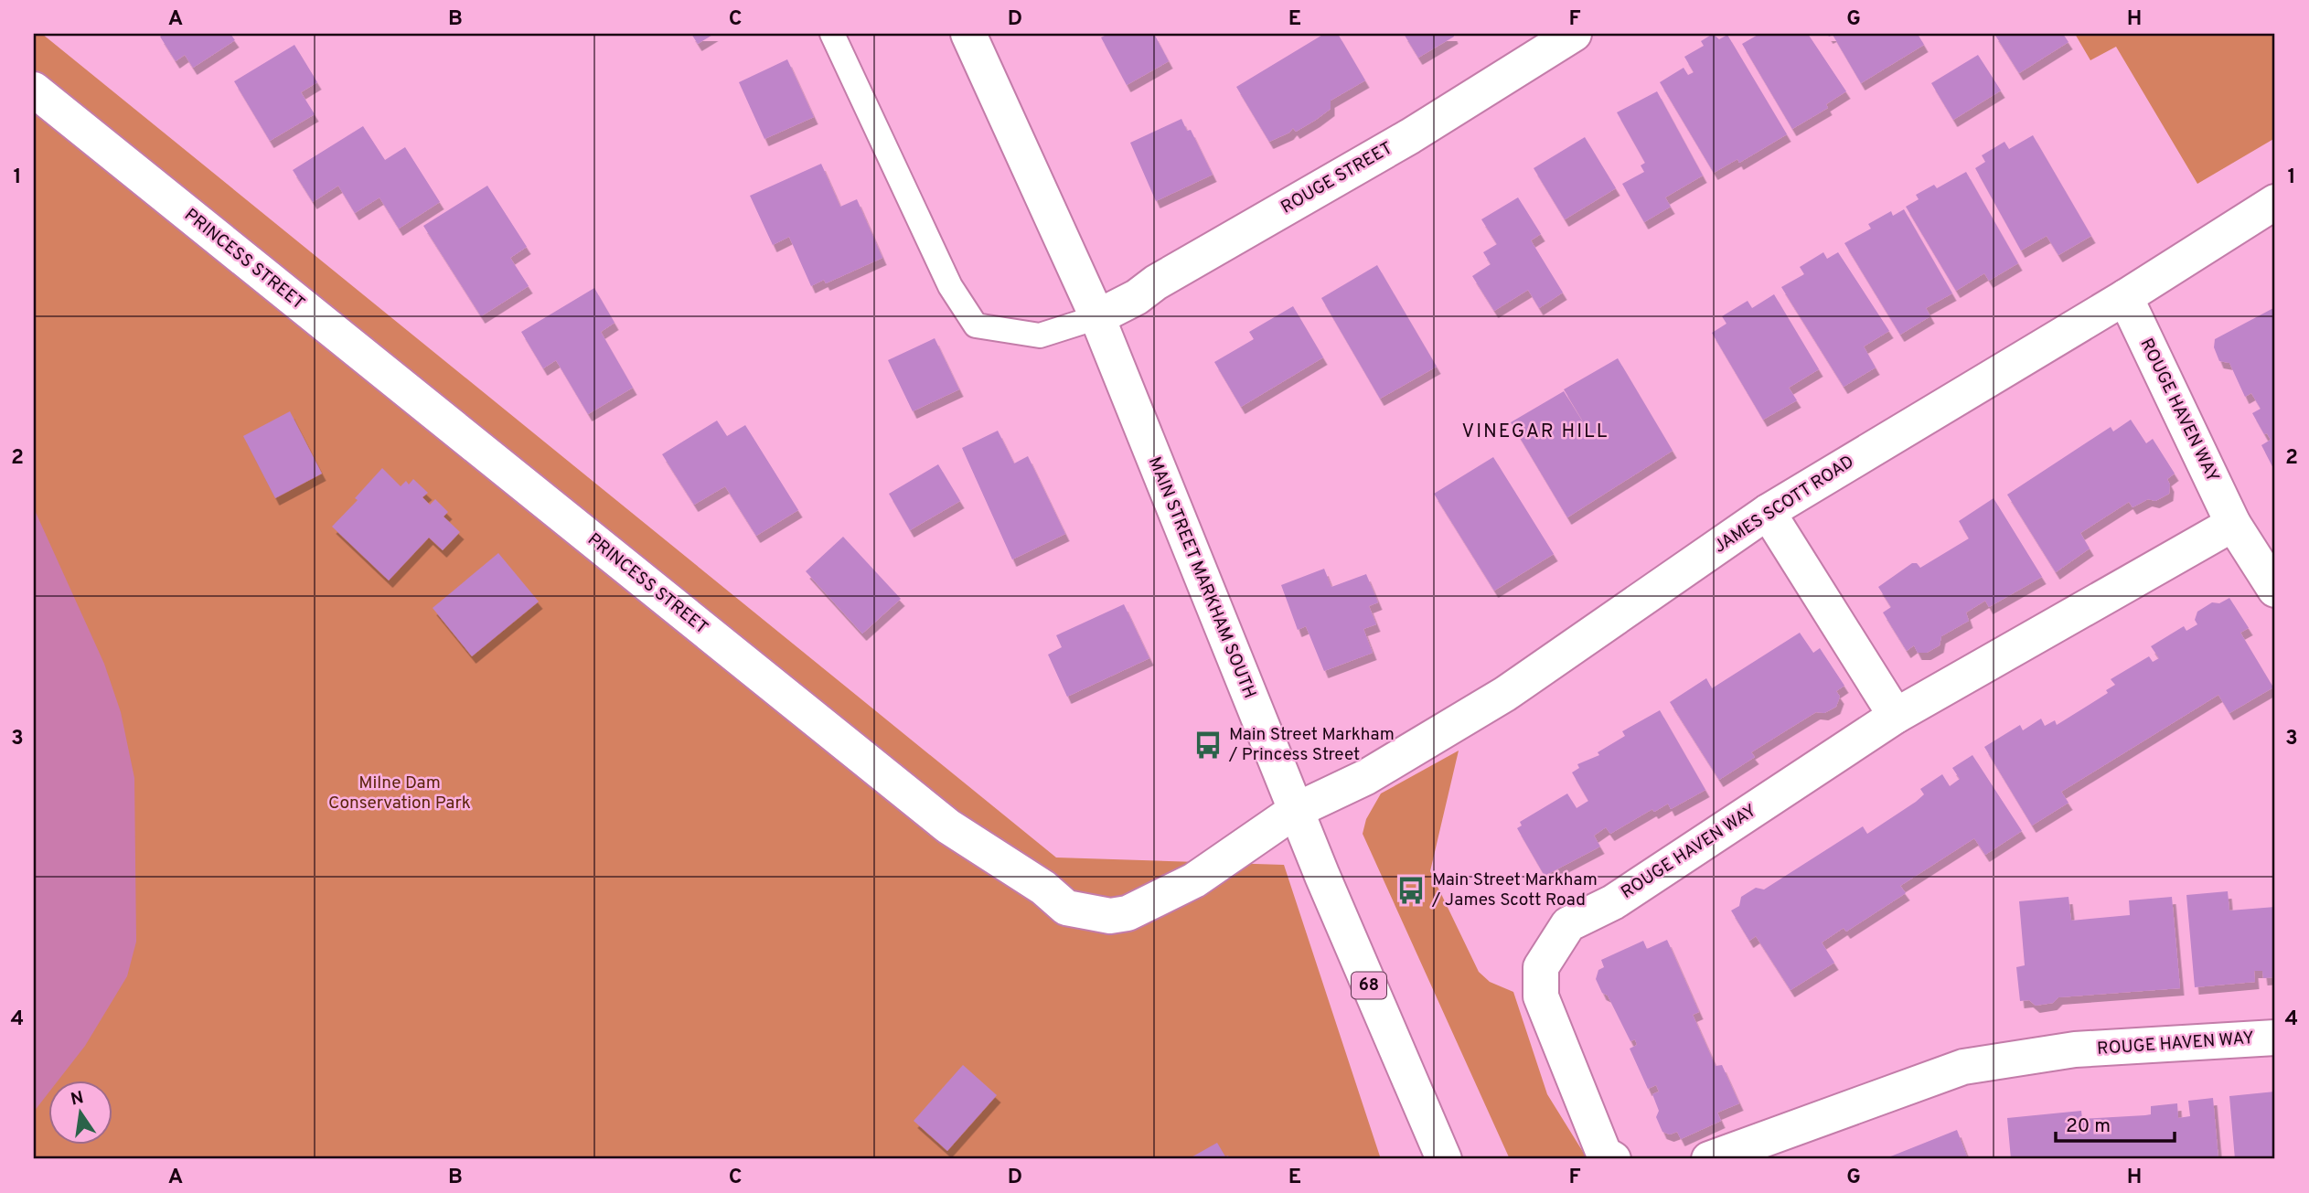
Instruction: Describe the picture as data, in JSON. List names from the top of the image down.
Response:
{
  "streets": {
    "street": [
      "ROUGE STREET",
      "PRINCESS STREET",
      "ROUGE HAVEN WAY",
      "JAMES SCOTT ROAD",
      "MAIN STREET MARKHAM SOUTH",
      "68"
    ]
  },
  "crossings": [
    ["ROUGE STREET", "MAIN STREET MARKHAM SOUTH"],
    ["PRINCESS STREET", "JAMES SCOTT ROAD"],
    ["PRINCESS STREET", "MAIN STREET MARKHAM SOUTH"],
    ["ROUGE HAVEN WAY", "JAMES SCOTT ROAD"],
    ["JAMES SCOTT ROAD", "MAIN STREET MARKHAM SOUTH"]
  ],
  "districts": ["VINEGAR HILL"],
  "parks": ["Milne Dam Conservation Park"],
  "places": {
    "bus stop": ["Main Street Markham / Princess Street", "Main Street Markham / James Scott Road"]
  },
  "scale_bar": "20 m",
  "north": "top",
  "grid": {
    "columns": [
      "A",
      "B",
      "C",
      "D",
      "E",
      "F",
      "G",
      "H"
    ],
    "rows": [
      "1",
      "2",
      "3",
      "4"
    ]
  }
}
